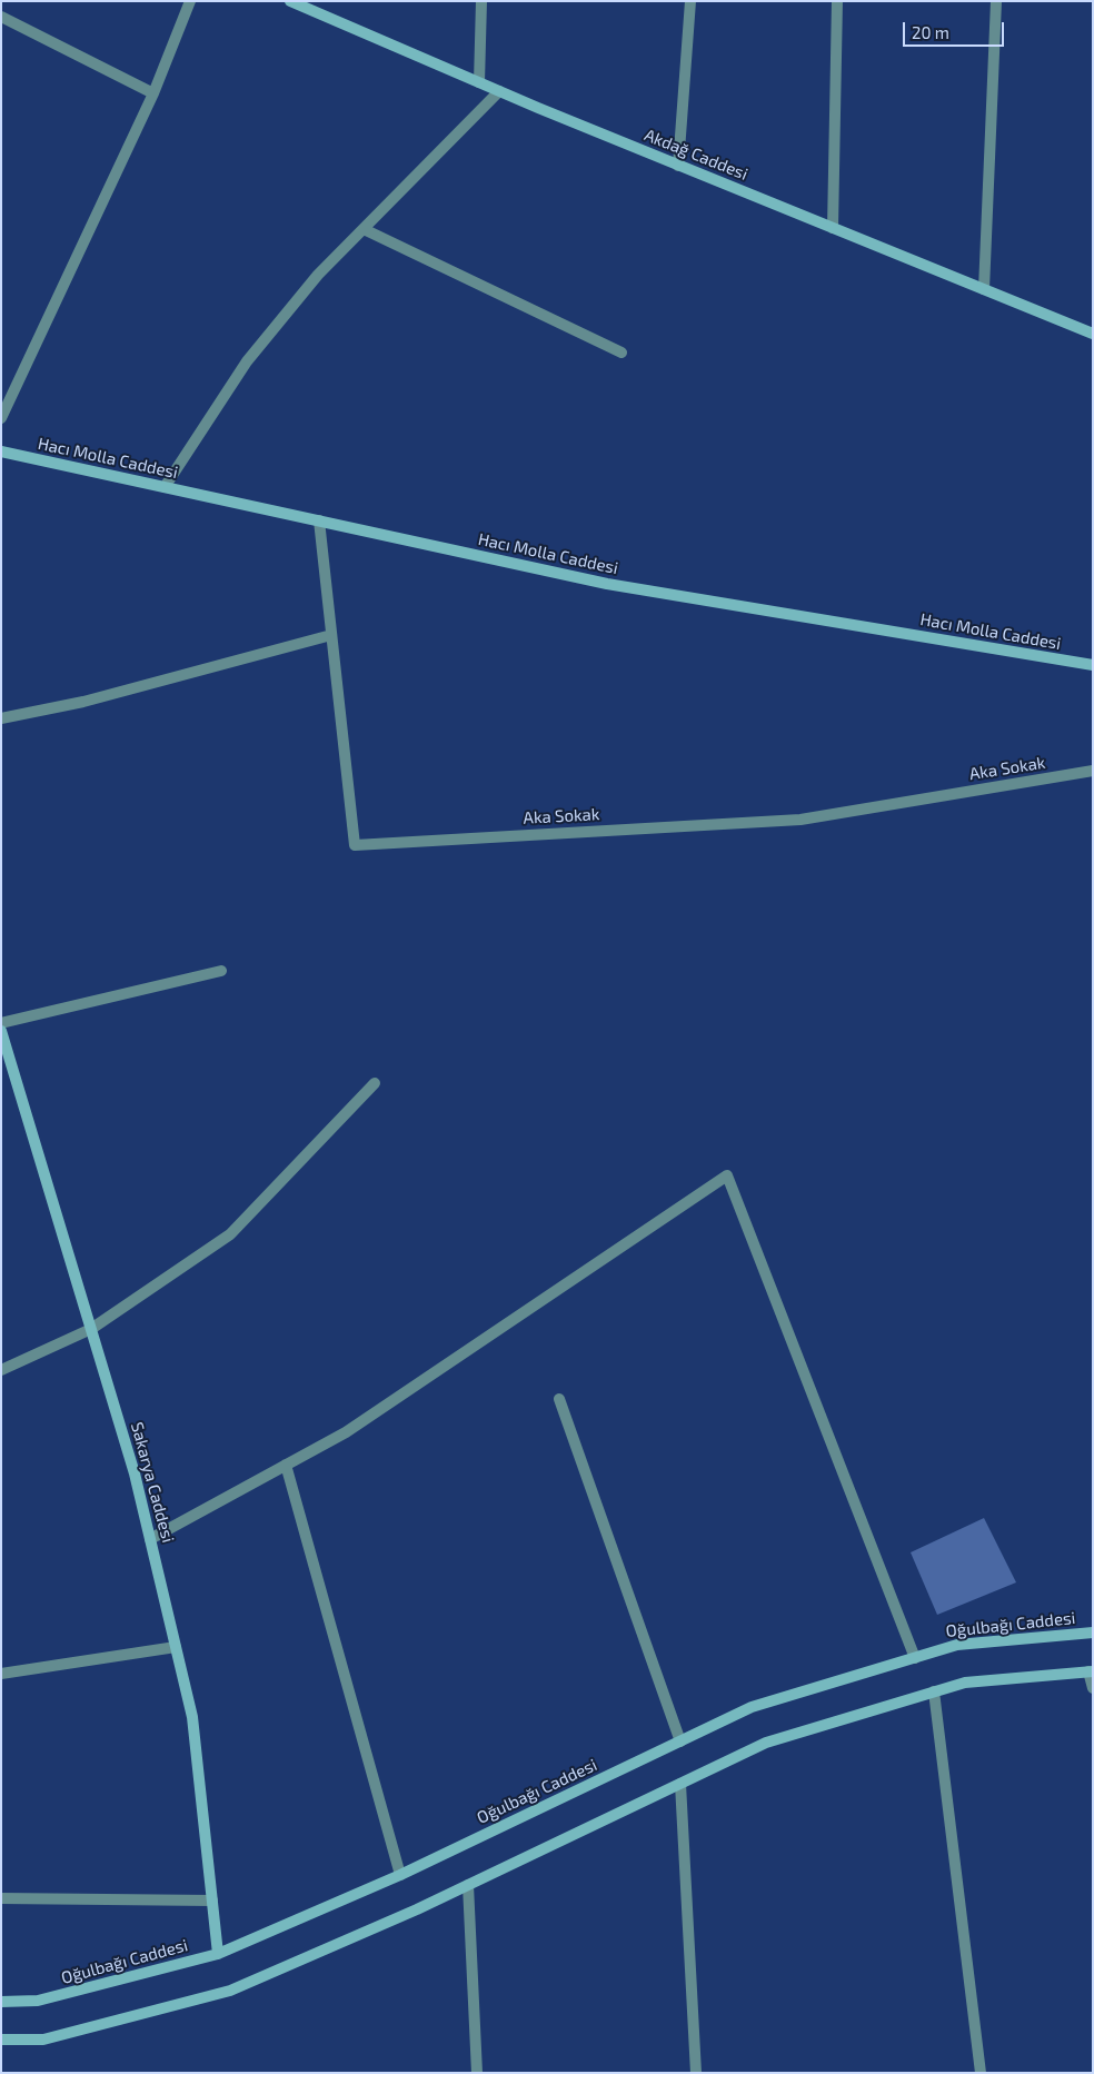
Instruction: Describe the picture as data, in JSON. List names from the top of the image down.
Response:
{
  "streets": {
    "street": [
      "Akdağ Caddesi",
      "Hacı Molla Caddesi",
      "Aka Sokak",
      "Sakarya Caddesi",
      "Oğulbağı Caddesi"
    ]
  },
  "crossings": [
    ["Hacı Molla Caddesi", "Aka Sokak"],
    ["Sakarya Caddesi", "Oğulbağı Caddesi"]
  ],
  "scale_bar": "20 m"
}
